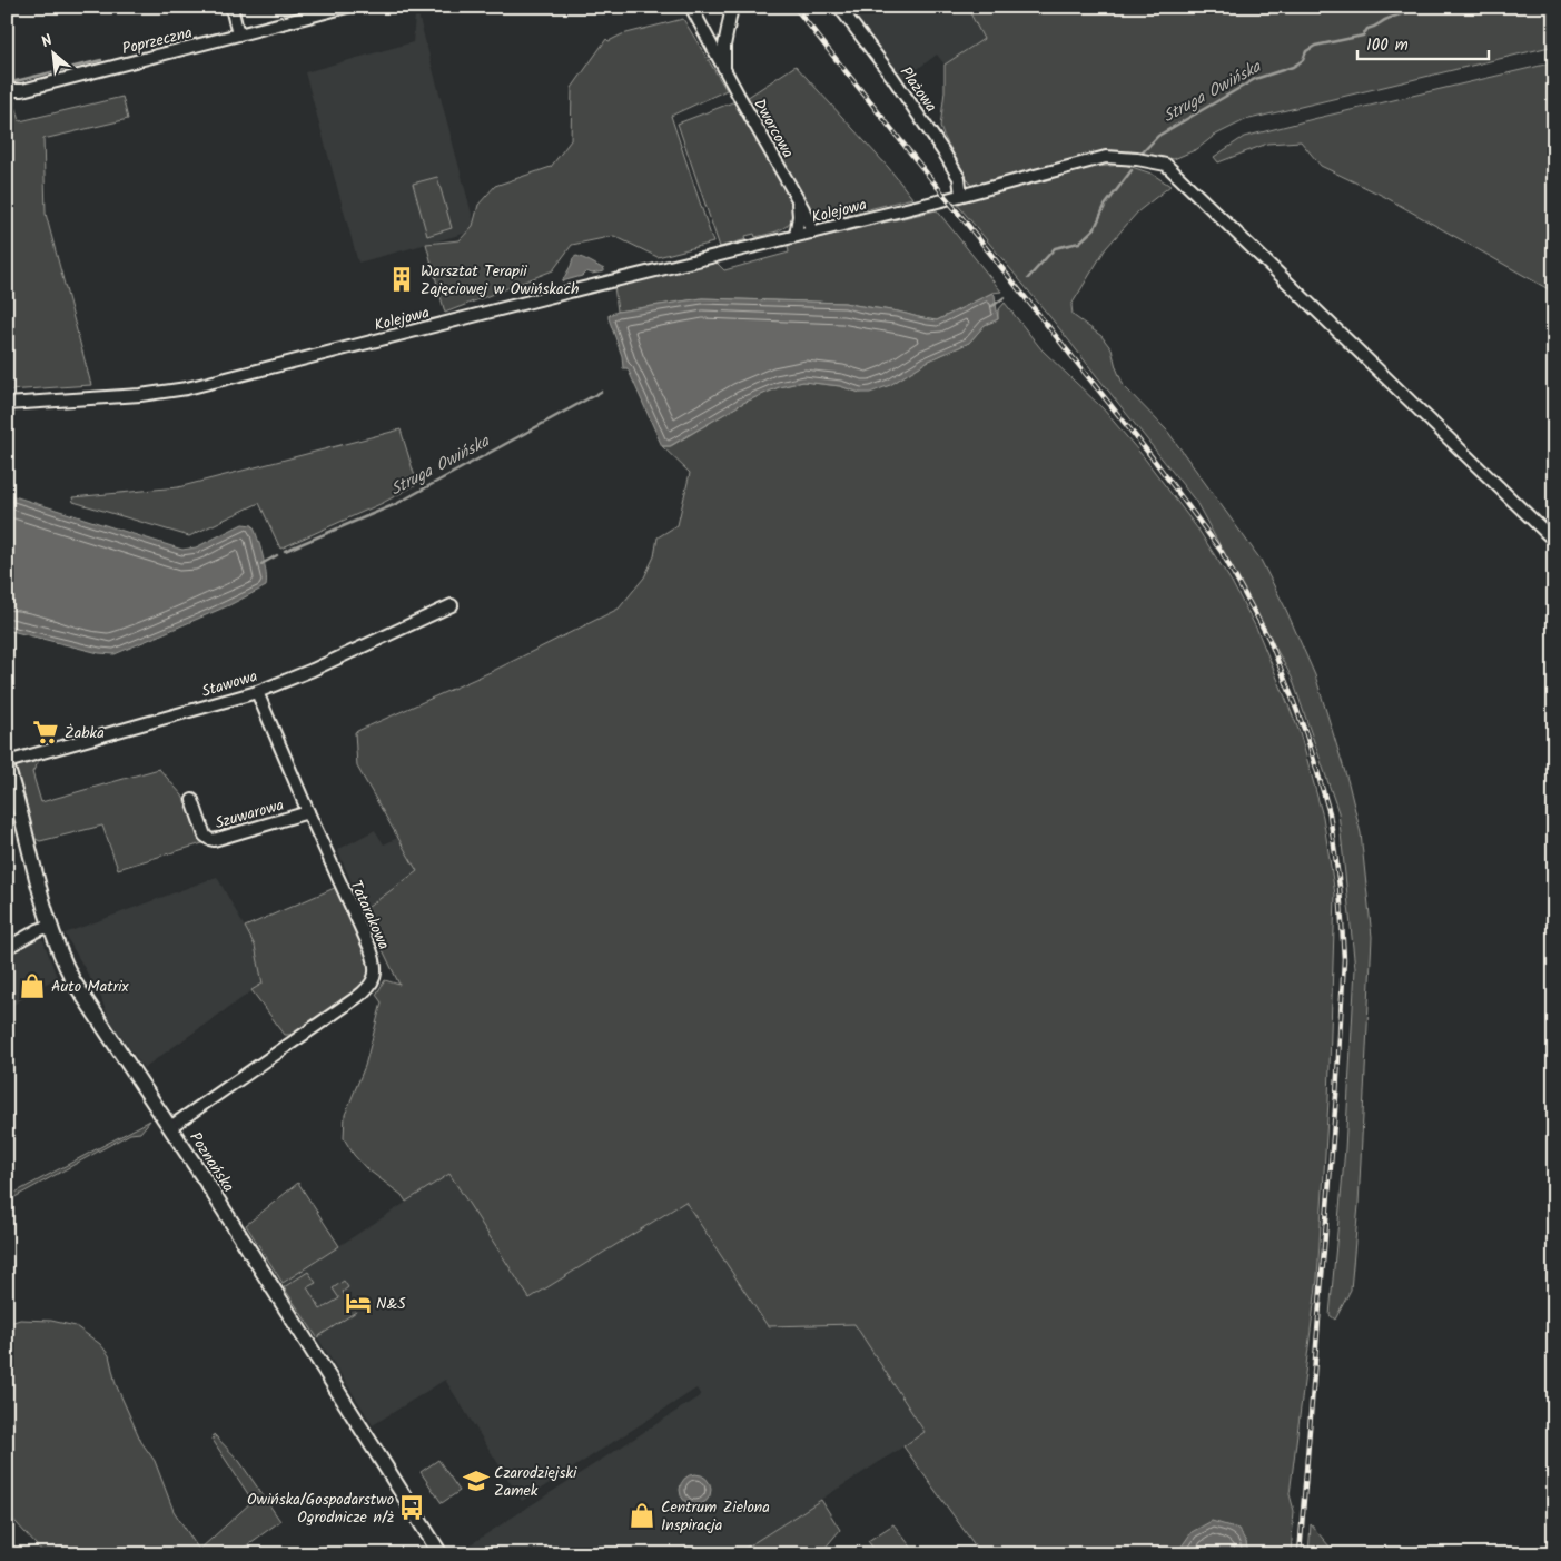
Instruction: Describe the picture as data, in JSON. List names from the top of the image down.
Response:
{
  "streets": {
    "main road": ["Poznańska"],
    "street": [
      "Poprzeczna",
      "Plażowa",
      "Dworcowa",
      "Kolejowa",
      "Stawowa",
      "Szuwarowa",
      "Tatarakowa"
    ]
  },
  "crossings": [
    ["Plażowa", "Kolejowa"],
    ["Dworcowa", "Kolejowa"],
    ["Stawowa", "Tatarakowa"],
    ["Stawowa", "Poznańska"],
    ["Szuwarowa", "Tatarakowa"],
    ["Tatarakowa", "Poznańska"]
  ],
  "water": ["Struga Owińska"],
  "places": {
    "building": ["Warsztat Terapii Zajęciowej w Owińskach"],
    "supermarket": ["Żabka"],
    "shop": ["Auto Matrix", "Centrum Zielona Inspiracja"],
    "hotel": ["N&S"],
    "school or university": ["Czarodziejski Zamek"],
    "bus stop": ["Owińska/Gospodarstwo Ogrodnicze n/ż"]
  },
  "scale_bar": "100 m",
  "north": "top left"
}
